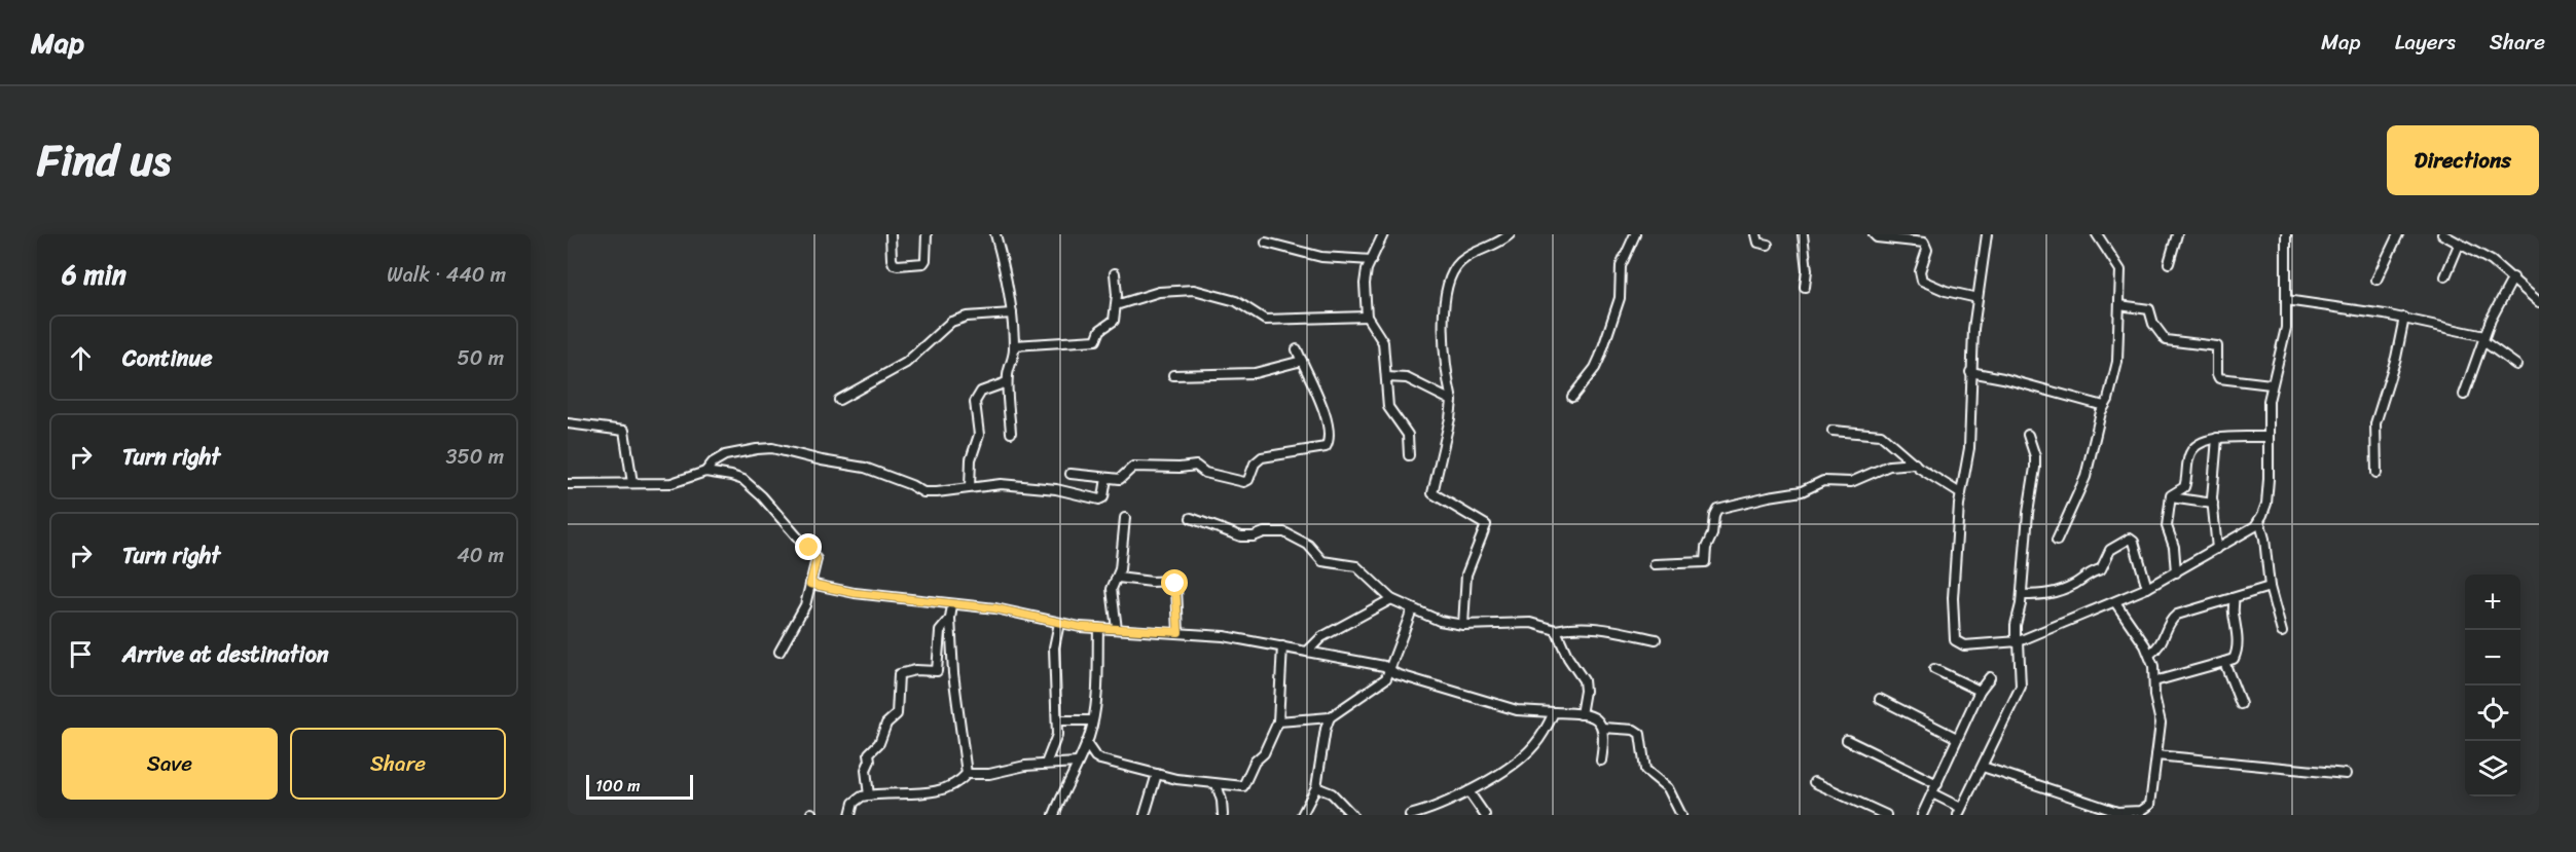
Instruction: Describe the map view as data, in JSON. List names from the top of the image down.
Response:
{
  "scale_bar": "100 m",
  "page": {
    "header": "Map",
    "nav": ["Map", "Layers", "Share"],
    "title": "Find us",
    "buttons": [
      "Directions",
      ["Save", "Share"]
    ],
    "heading": ["6 min", "Walk · 440 m"],
    "list": [
      ["Continue", "50 m"],
      ["Turn right", "350 m"],
      ["Turn right", "40 m"],
      "Arrive at destination"
    ],
    "map_buttons": ["+", "−"],
    "scale": "100 m"
  }
}
